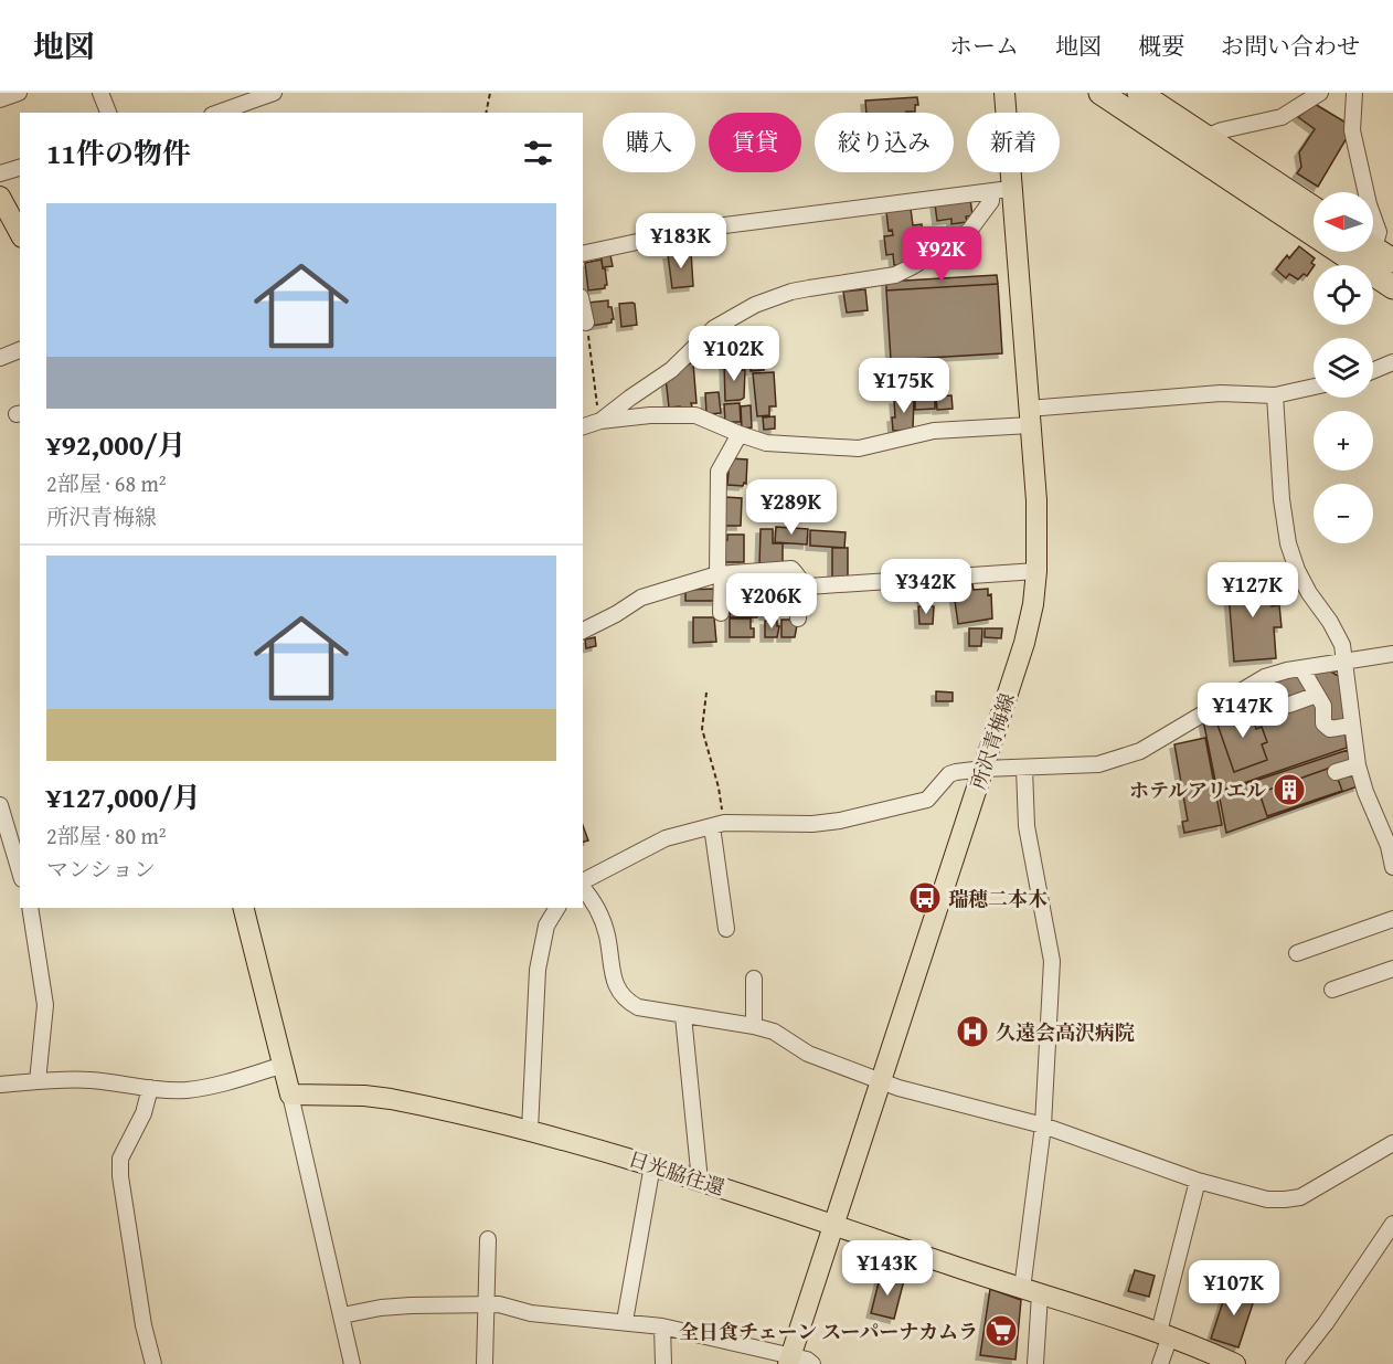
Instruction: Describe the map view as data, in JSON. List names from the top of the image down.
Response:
{
  "streets": {
    "main road": ["所沢青梅線", "日光脇往還"]
  },
  "crossings": [
    ["所沢青梅線", "日光脇往還"]
  ],
  "places": {
    "building": ["ホテルアリエル"],
    "bus stop": ["瑞穂二本木"],
    "hospital": ["久遠会高沢病院"],
    "supermarket": ["全日食チェーン スーパーナカムラ"]
  },
  "north": "left",
  "page": {
    "header": "地図",
    "nav": [
      "ホーム",
      "地図",
      "概要",
      "お問い合わせ"
    ],
    "chip": [
      "購入",
      "賃貸",
      "絞り込み",
      "新着"
    ],
    "heading": "11件の物件",
    "map_buttons": ["+", "−"],
    "list": [
      {
        "name": "¥92,000/月",
        "note": "2部屋 · 68 m² · 所沢青梅線"
      },
      {
        "name": "¥127,000/月",
        "note": "2部屋 · 80 m² · マンション"
      }
    ],
    "price": [
      "¥183K",
      "¥92K",
      "¥102K",
      "¥175K",
      "¥289K",
      "¥342K",
      "¥127K",
      "¥206K",
      "¥147K",
      "¥143K",
      "¥107K"
    ]
  }
}
